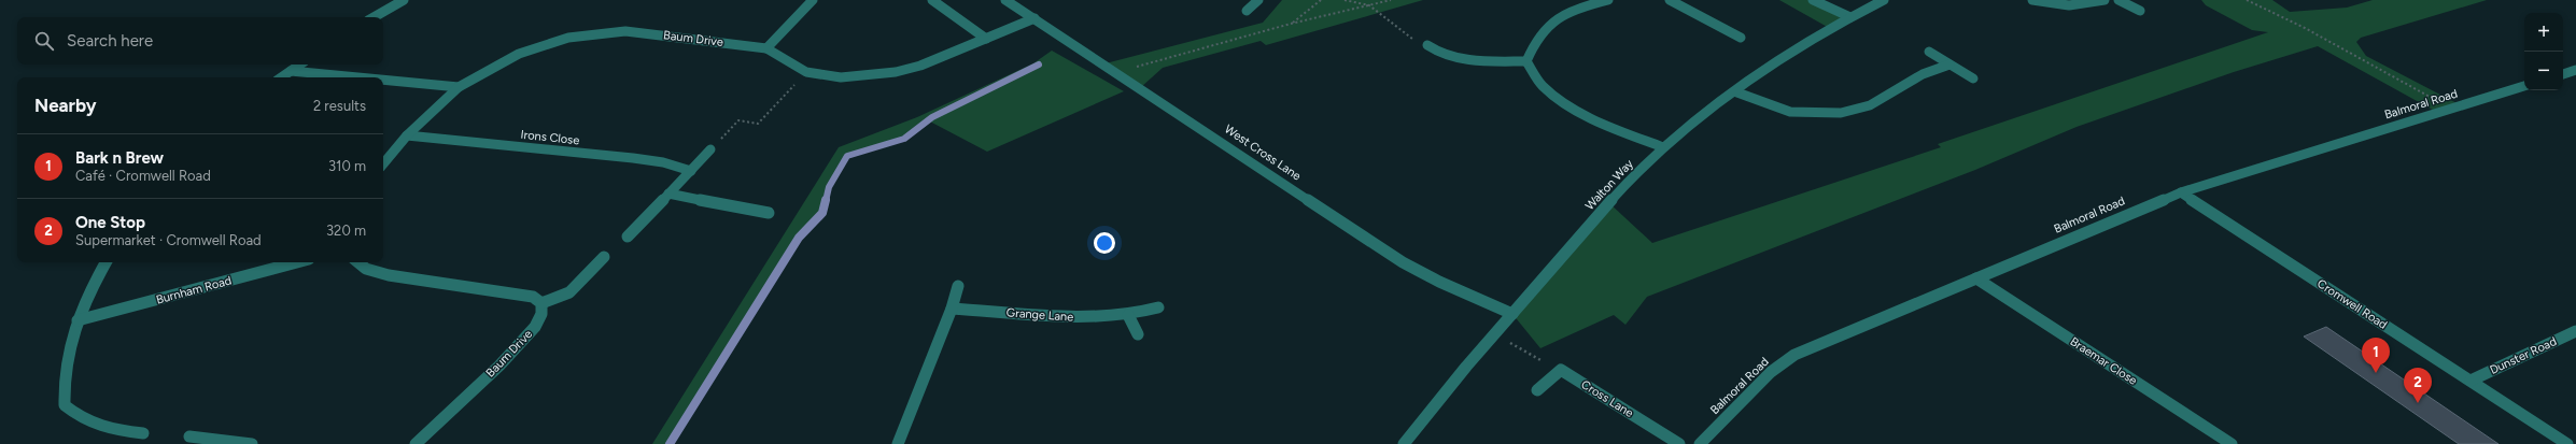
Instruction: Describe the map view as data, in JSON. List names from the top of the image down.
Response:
{
  "streets": {
    "street": [
      "Baum Drive",
      "Balmoral Road",
      "Irons Close",
      "West Cross Lane",
      "Walton Way",
      "Burnham Road",
      "Cromwell Road",
      "Grange Lane",
      "Dunster Road",
      "Braemar Close",
      "Cross Lane"
    ]
  },
  "crossings": [
    ["Baum Drive", "Irons Close"],
    ["Baum Drive", "West Cross Lane"],
    ["Balmoral Road", "Cromwell Road"],
    ["Balmoral Road", "Braemar Close"],
    ["West Cross Lane", "Walton Way"],
    ["Cromwell Road", "Dunster Road"]
  ],
  "page": {
    "map_buttons": ["+", "−"],
    "search": "Search here",
    "heading": ["Nearby", "2 results"],
    "list": [
      {
        "mark": "1",
        "name": "Bark n Brew",
        "note": "Café · Cromwell Road",
        "value": "310 m"
      },
      {
        "mark": "2",
        "name": "One Stop",
        "note": "Supermarket · Cromwell Road",
        "value": "320 m"
      }
    ],
    "pins": ["1", "2"]
  }
}
